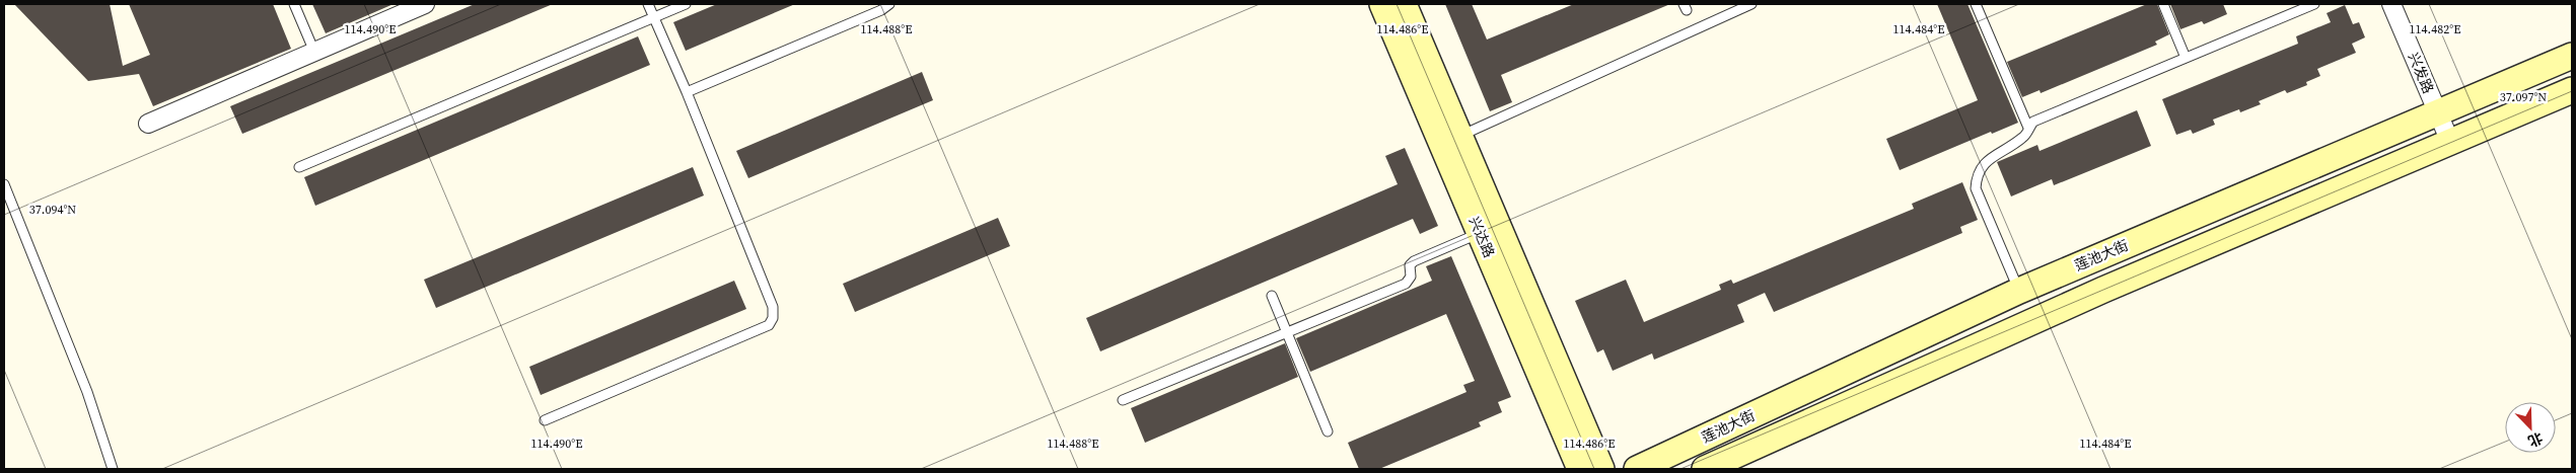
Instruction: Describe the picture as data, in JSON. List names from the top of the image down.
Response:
{
  "streets": {
    "main road": ["兴达路", "莲池大街"],
    "street": ["兴发路"]
  },
  "crossings": [
    ["兴发路", "莲池大街"]
  ],
  "north": "bottom right",
  "coordinates": [
    "114.490°E",
    "114.488°E",
    "114.486°E",
    "114.484°E",
    "114.482°E",
    "37.097°N",
    "37.094°N"
  ]
}
